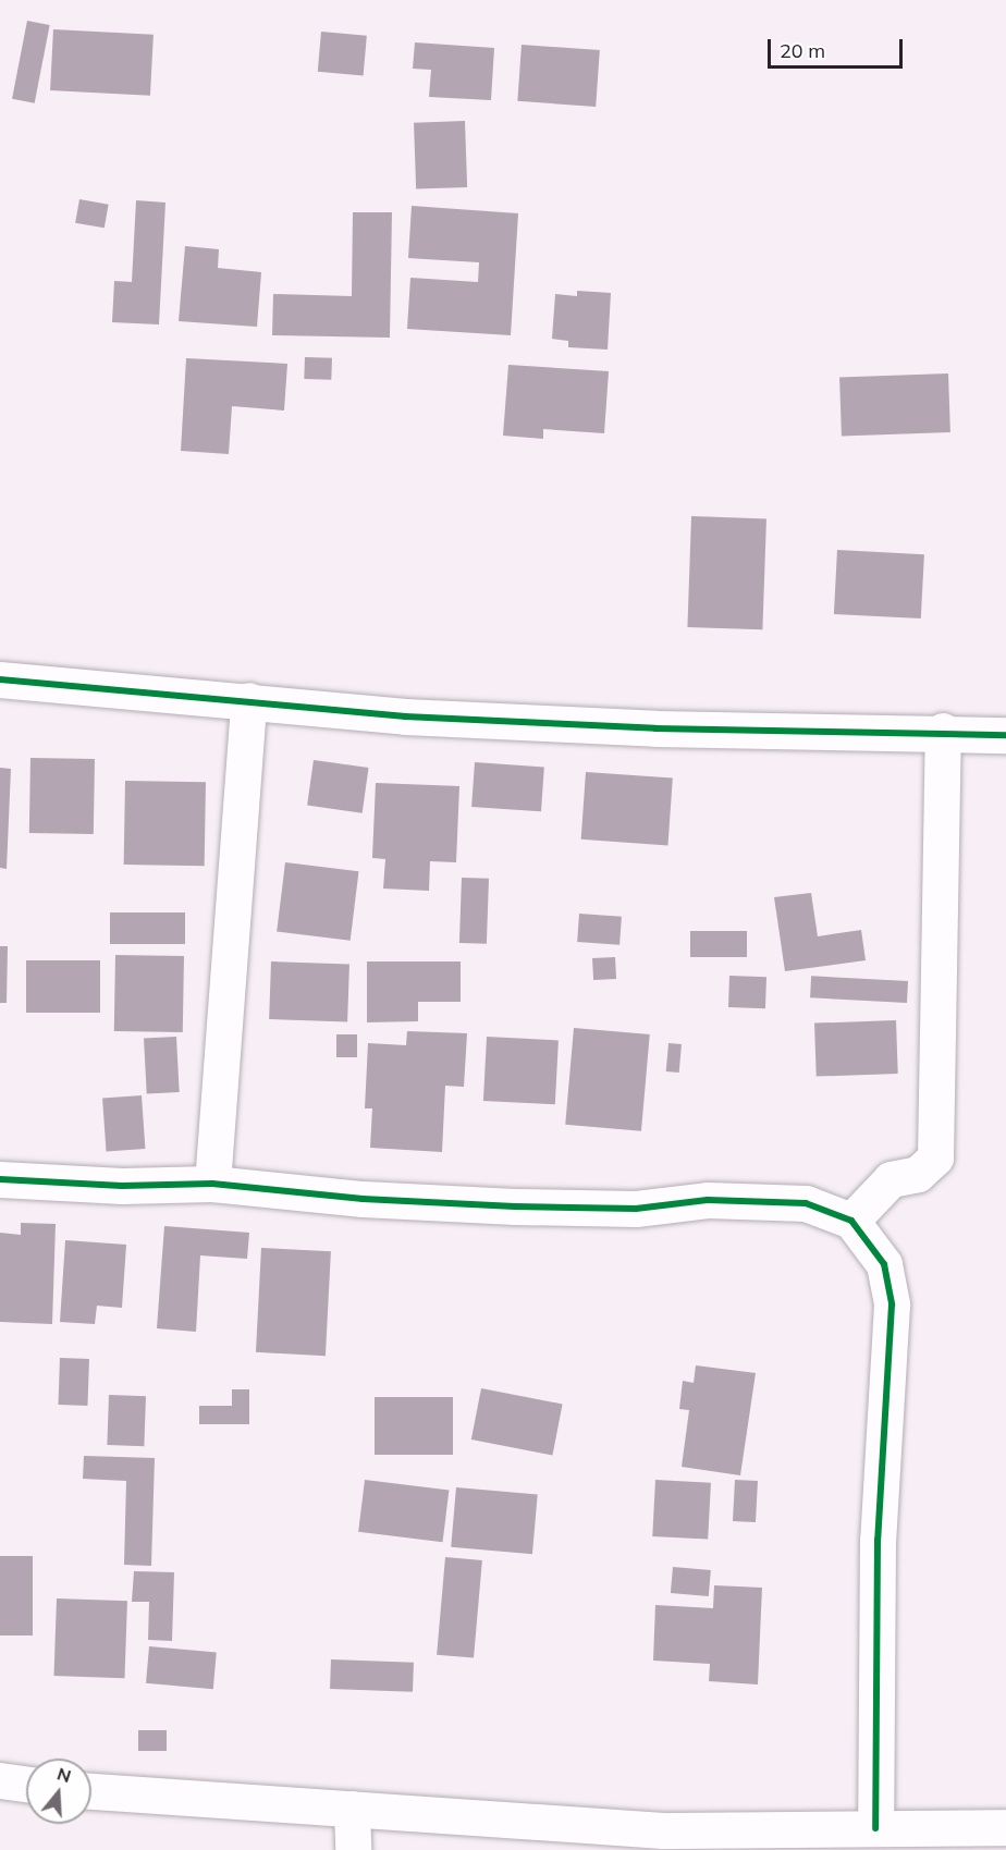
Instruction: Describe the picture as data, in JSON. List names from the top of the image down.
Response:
{
  "scale_bar": "20 m",
  "north": "top"
}
